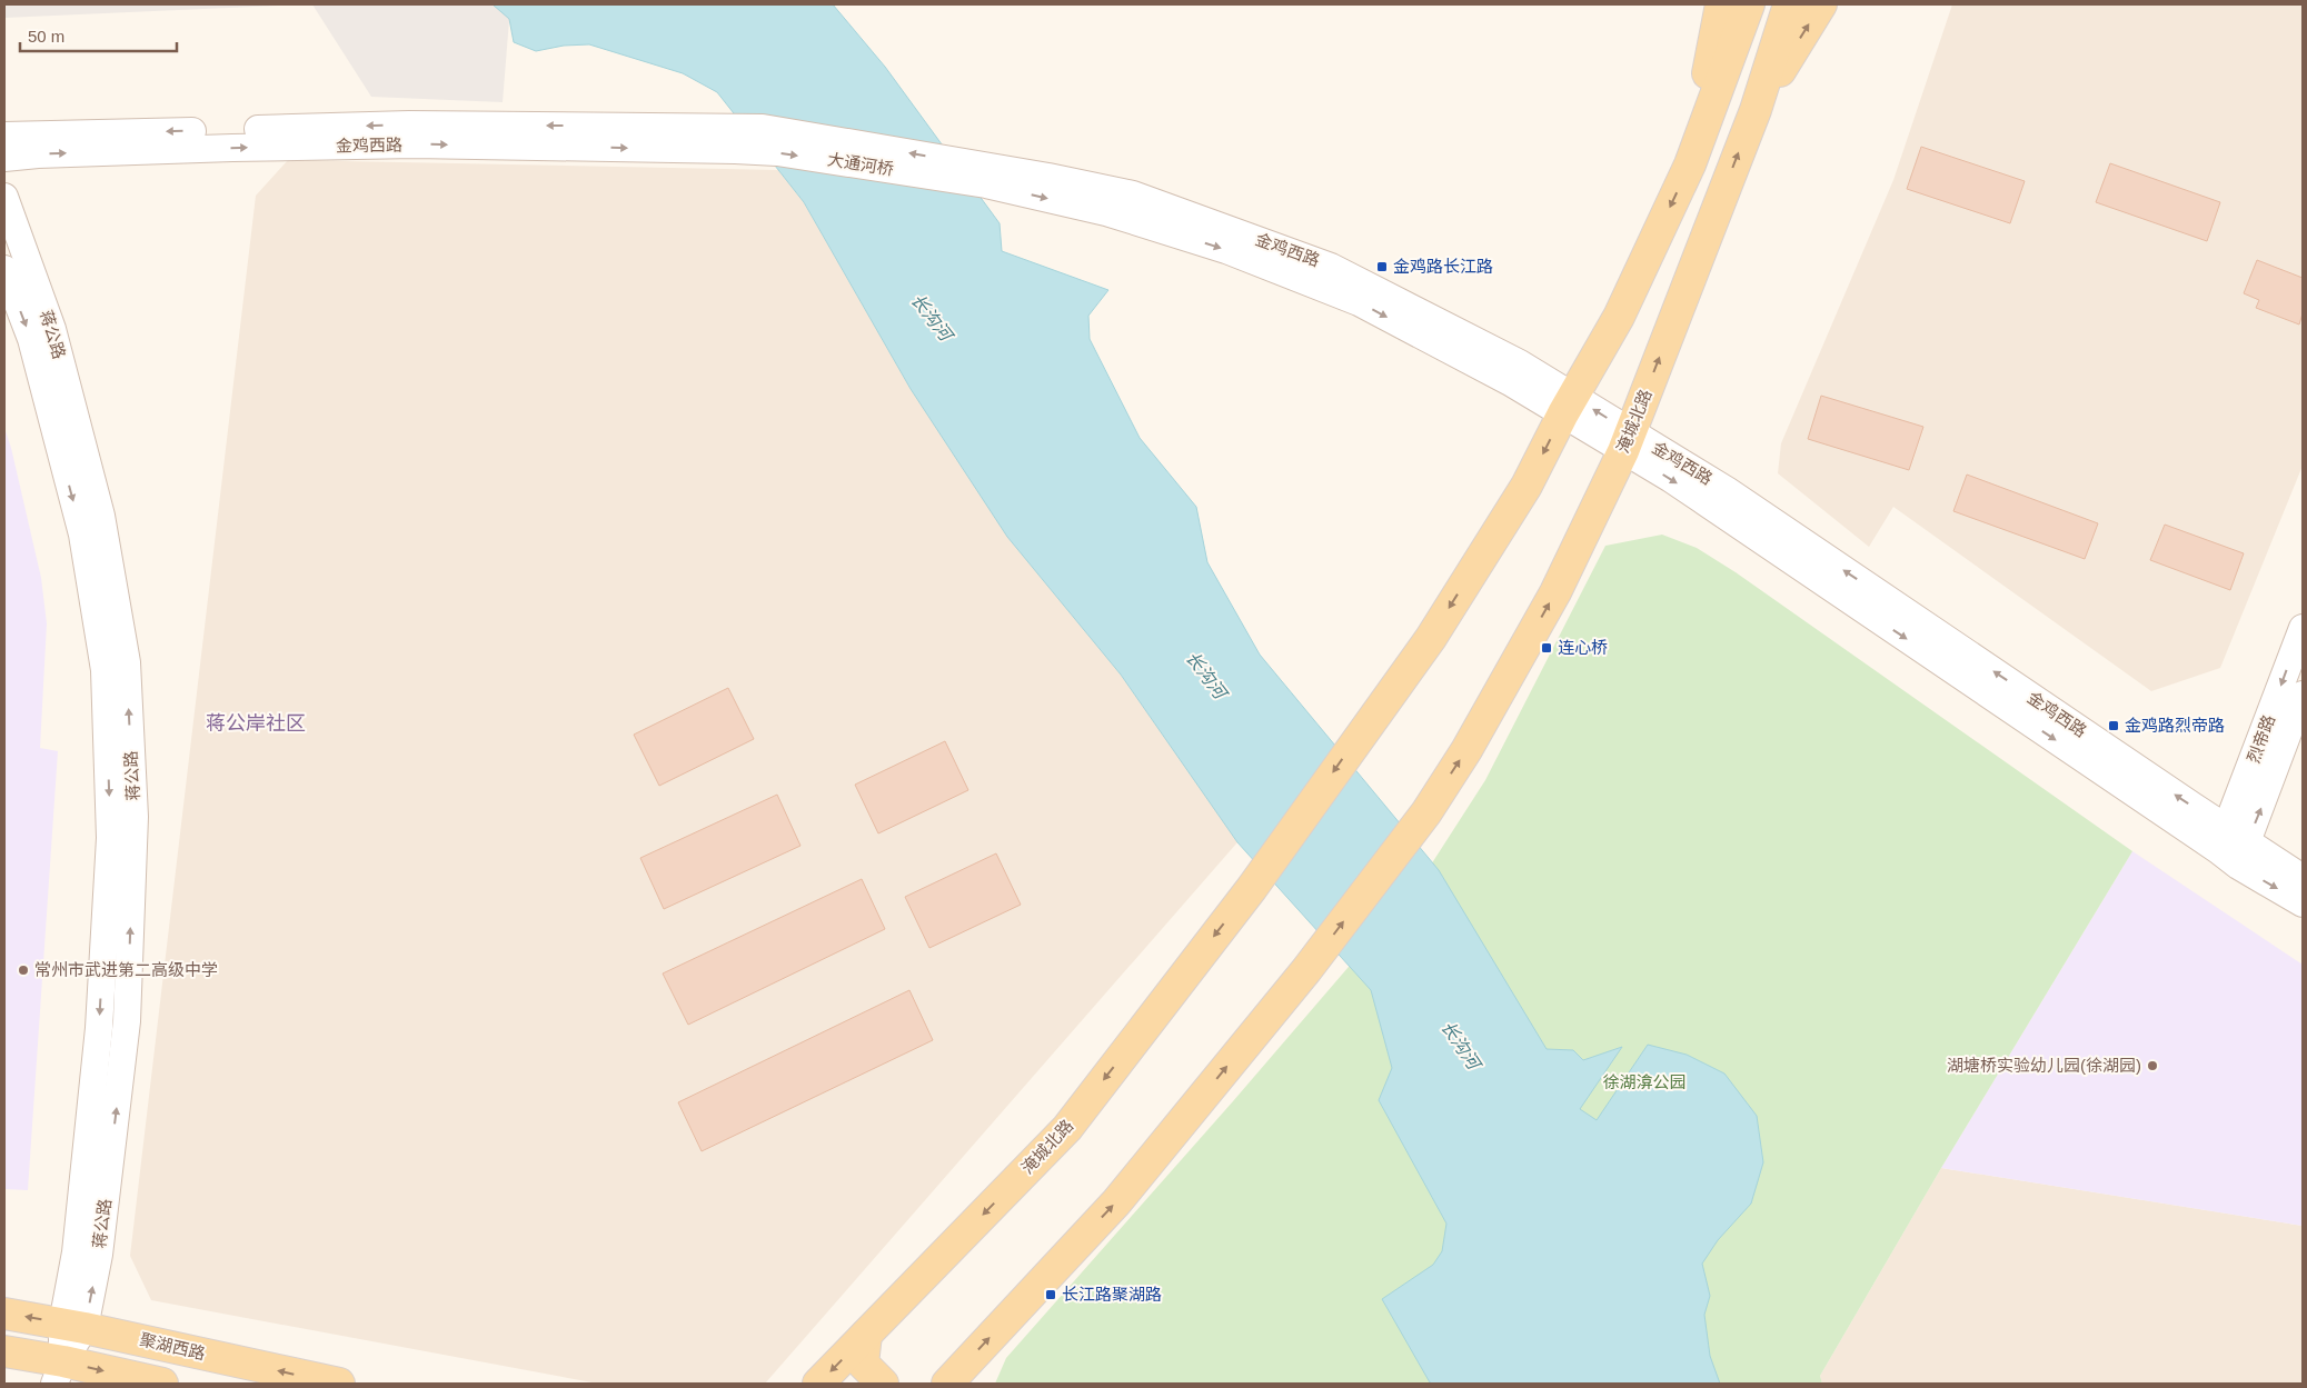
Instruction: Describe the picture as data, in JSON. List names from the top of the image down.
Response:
{
  "streets": {
    "main road": ["淹城北路", "聚湖西路"],
    "street": [
      "金鸡西路",
      "大通河桥",
      "蒋公路",
      "烈帝路"
    ]
  },
  "crossings": [
    ["金鸡西路", "大通河桥"],
    ["金鸡西路", "淹城北路"],
    ["金鸡西路", "烈帝路"],
    ["蒋公路", "聚湖西路"]
  ],
  "districts": ["蒋公岸社区"],
  "water": ["长沟河"],
  "parks": ["徐湖渰公园"],
  "places": {
    "transit": [
      "金鸡路长江路",
      "连心桥",
      "金鸡路烈帝路",
      "长江路聚湖路"
    ],
    "other": ["常州市武进第二高级中学", "湖塘桥实验幼儿园(徐湖园)"]
  },
  "scale_bar": "50 m"
}
